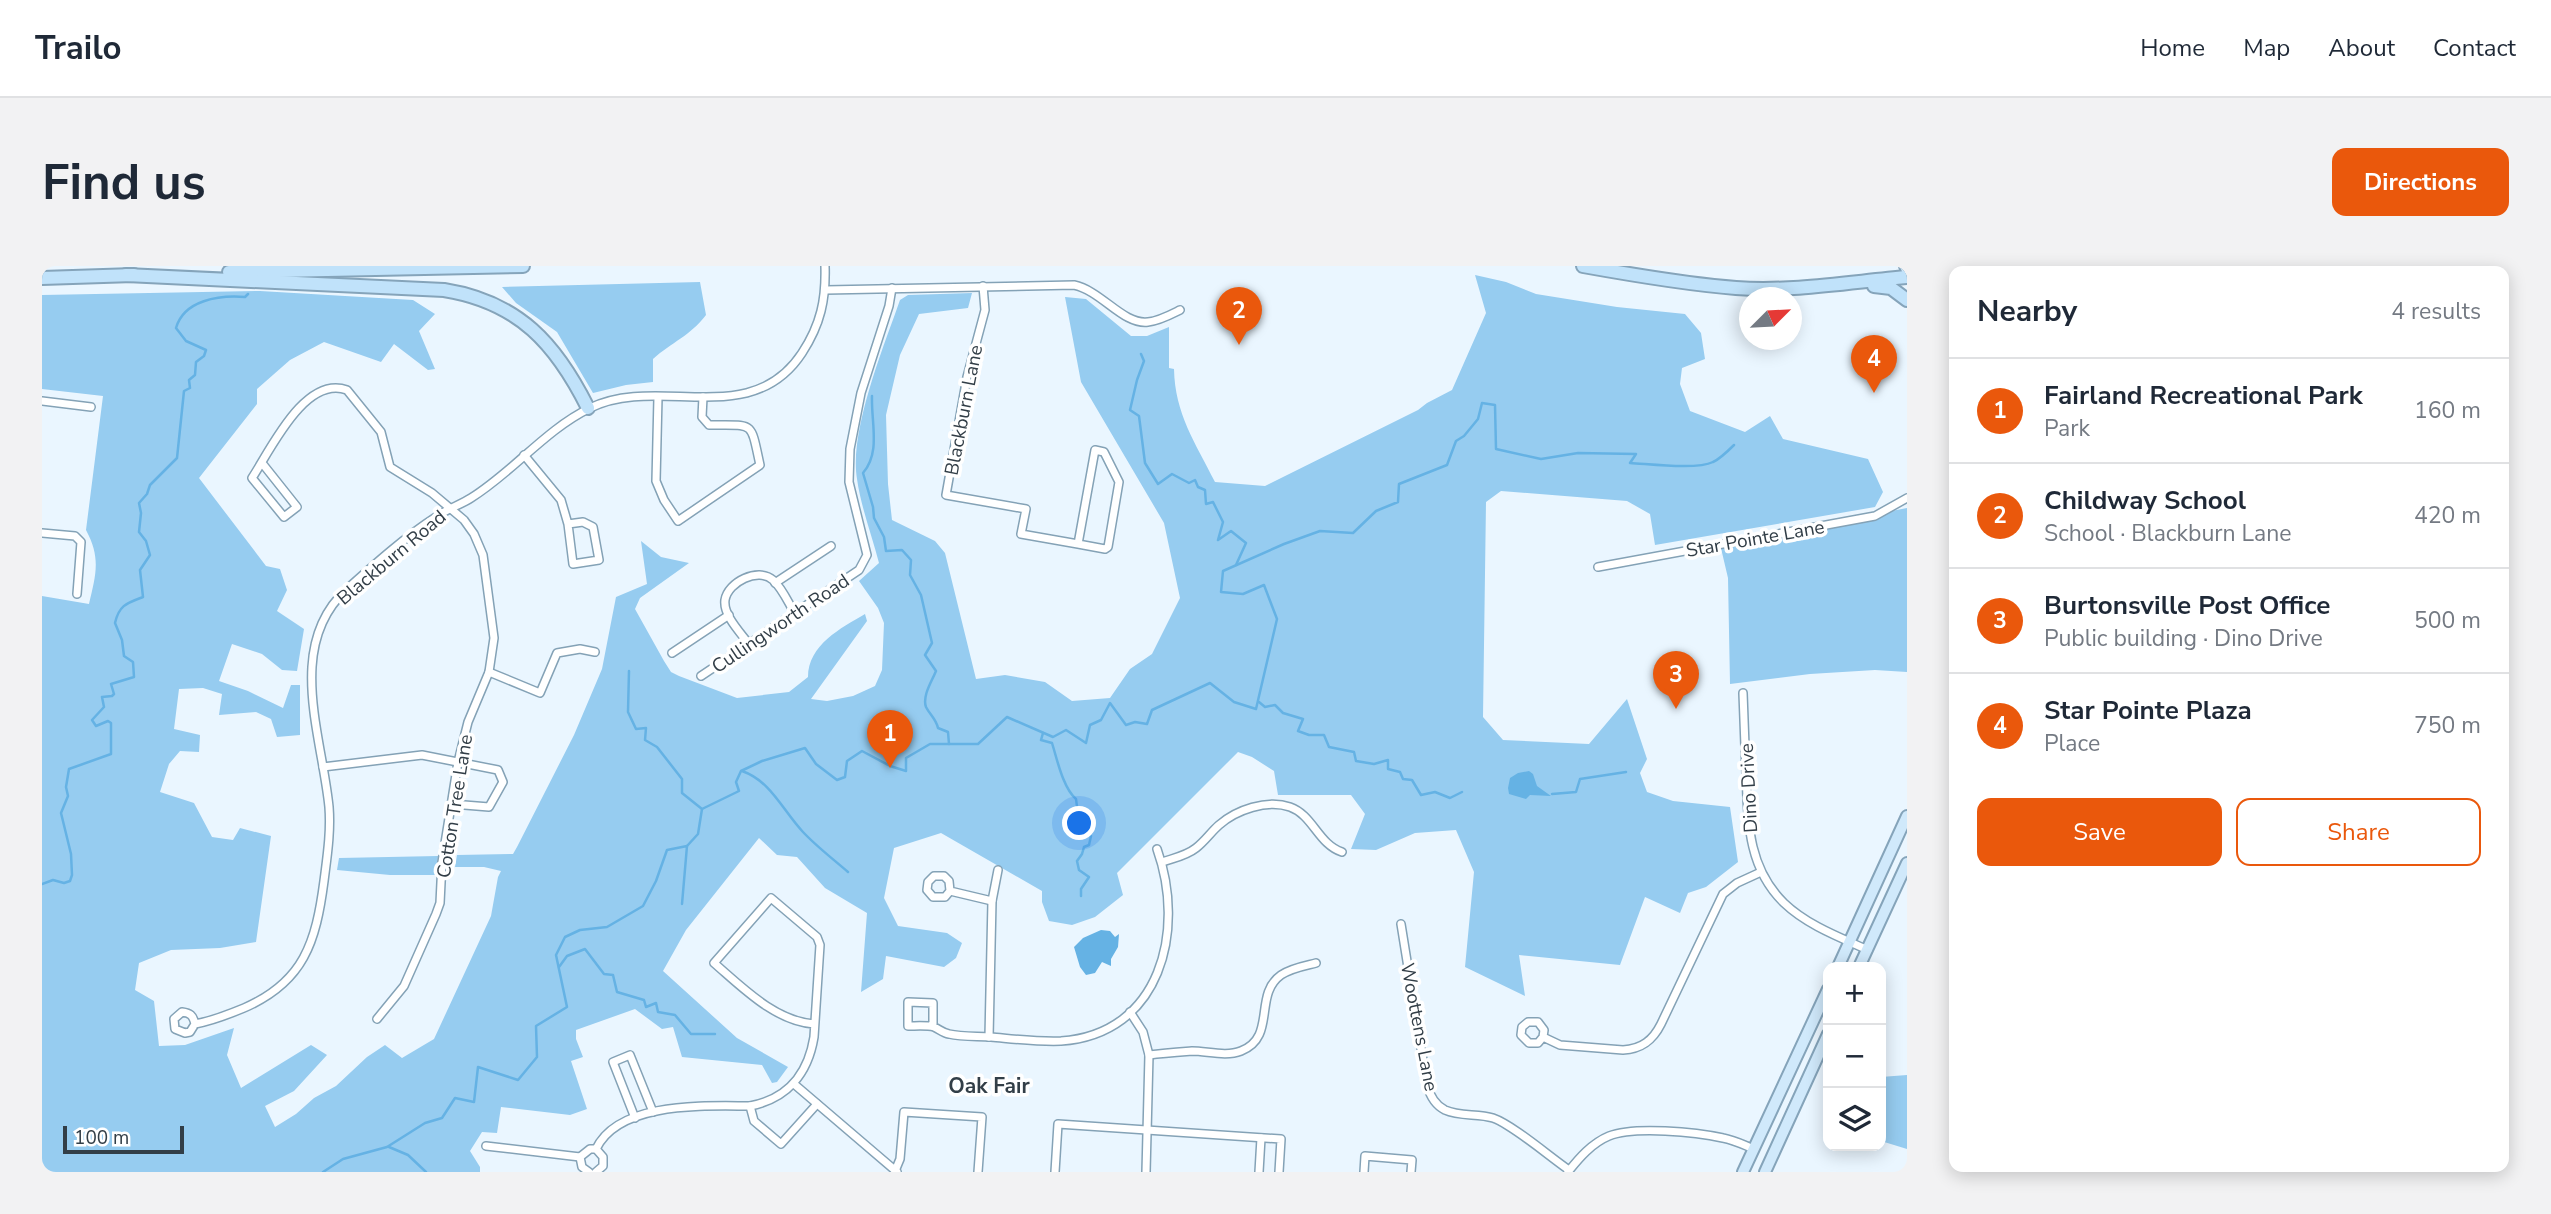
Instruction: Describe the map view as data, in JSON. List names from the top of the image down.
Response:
{
  "streets": {
    "street": [
      "Blackburn Lane",
      "Star Pointe Lane",
      "Blackburn Road",
      "Cullingworth Road",
      "Dino Drive",
      "Cotton Tree Lane",
      "Woottens Lane"
    ]
  },
  "crossings": [
    ["Blackburn Road", "Cotton Tree Lane"]
  ],
  "districts": ["Oak Fair"],
  "scale_bar": "100 m",
  "north": "top right",
  "page": {
    "header": "Trailo",
    "nav": [
      "Home",
      "Map",
      "About",
      "Contact"
    ],
    "buttons": [
      "Directions",
      ["Save", "Share"]
    ],
    "title": "Find us",
    "heading": ["Nearby", "4 results"],
    "pins": [
      "2",
      "4",
      "3",
      "1"
    ],
    "list": [
      {
        "mark": "1",
        "name": "Fairland Recreational Park",
        "note": "Park",
        "value": "160 m"
      },
      {
        "mark": "2",
        "name": "Childway School",
        "note": "School · Blackburn Lane",
        "value": "420 m"
      },
      {
        "mark": "3",
        "name": "Burtonsville Post Office",
        "note": "Public building · Dino Drive",
        "value": "500 m"
      },
      {
        "mark": "4",
        "name": "Star Pointe Plaza",
        "note": "Place",
        "value": "750 m"
      }
    ],
    "map_buttons": ["+", "−"],
    "scale": "100 m"
  }
}
